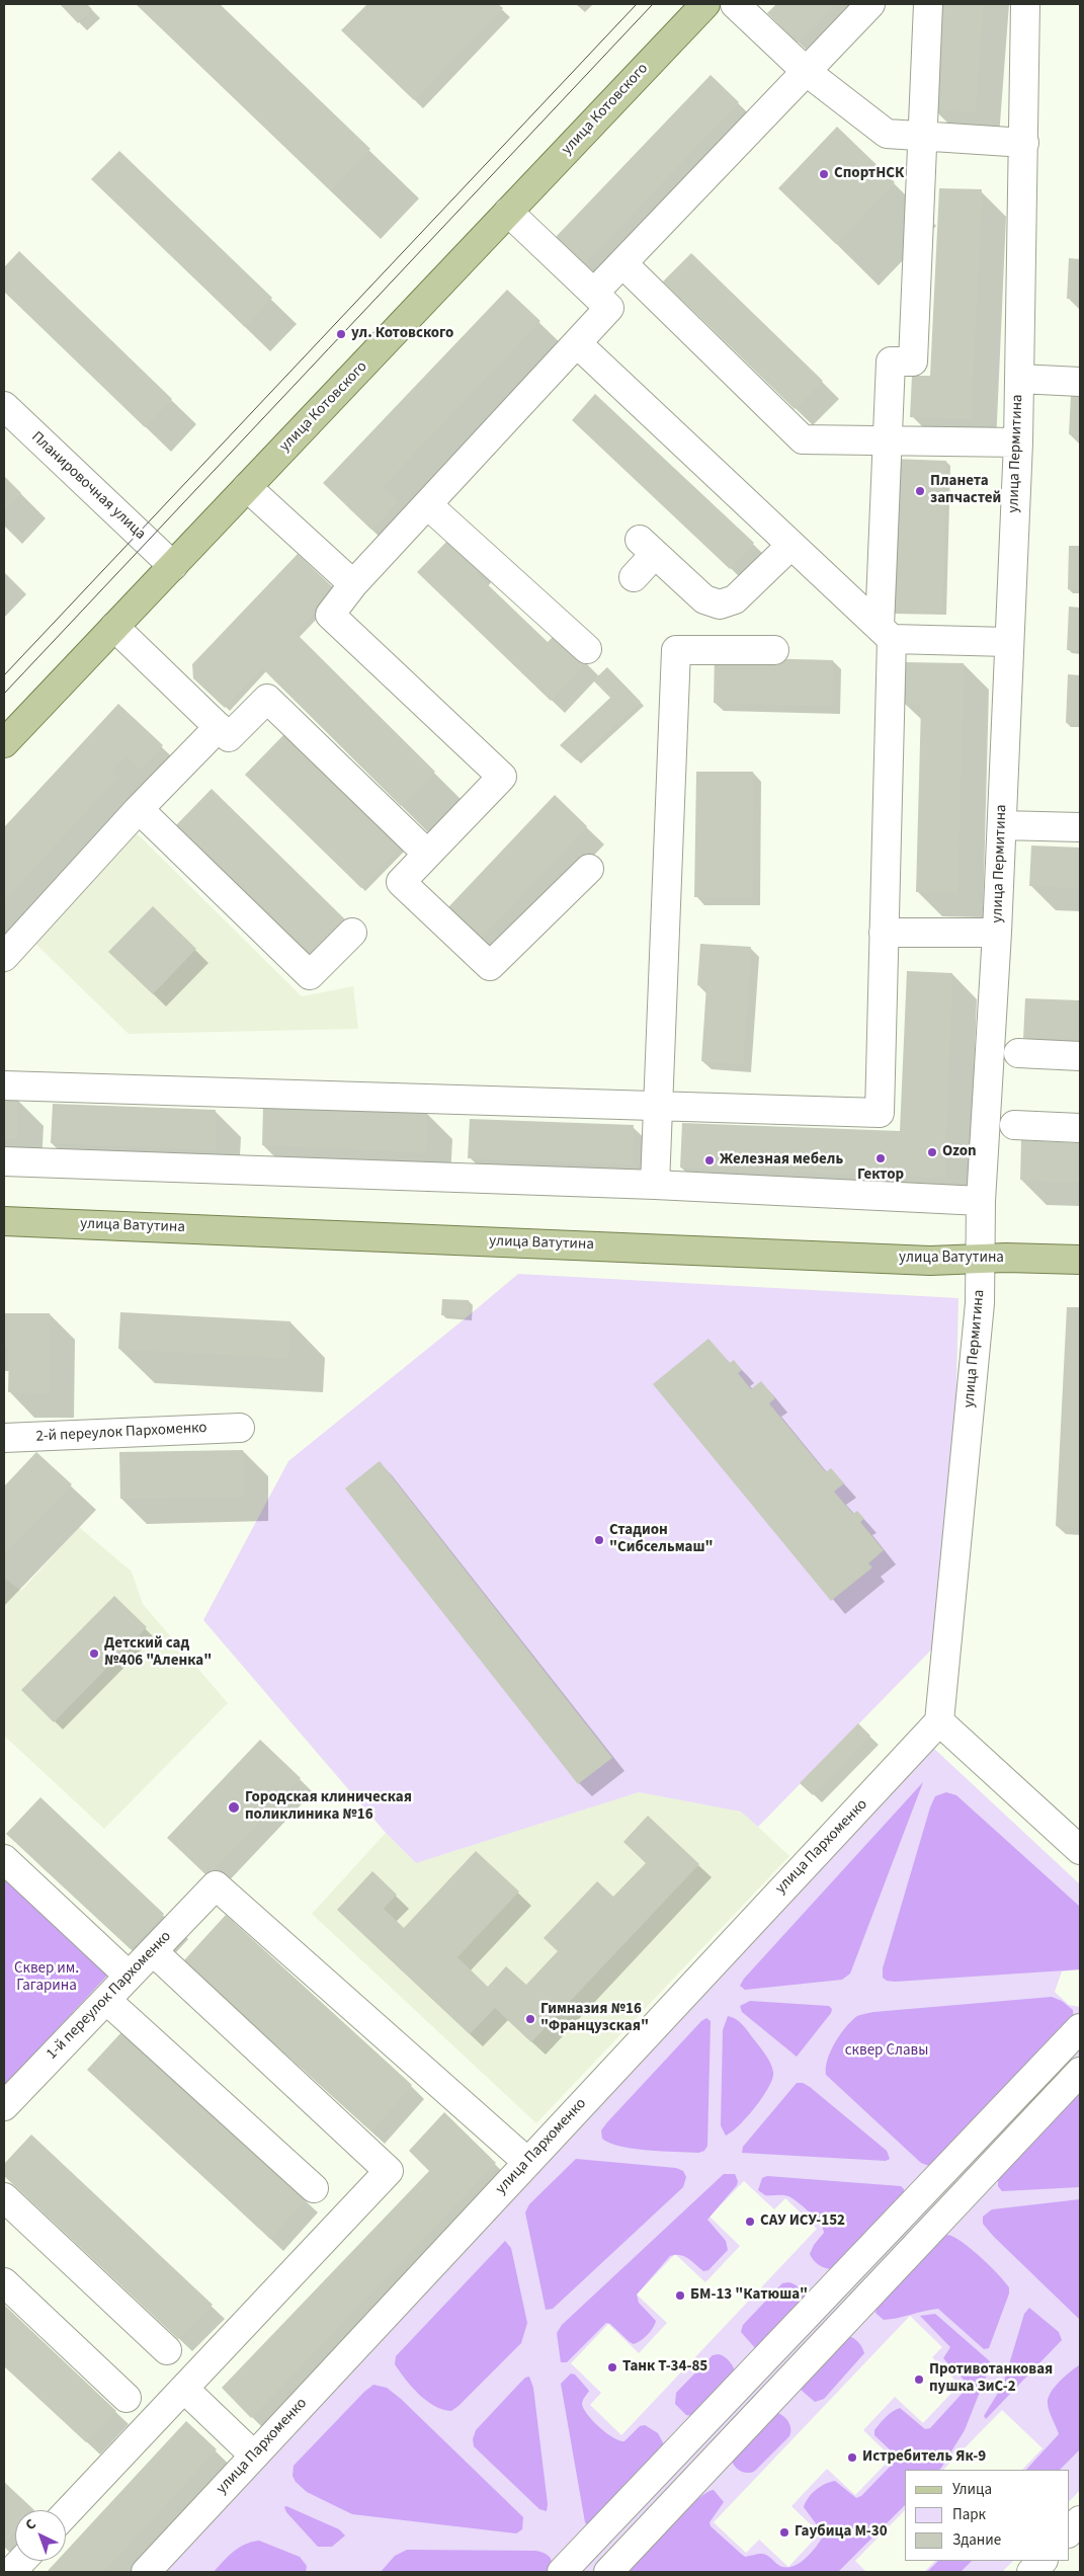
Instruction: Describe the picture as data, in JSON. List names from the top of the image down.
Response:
{
  "streets": {
    "main road": ["улица Котовского", "улица Ватутина"],
    "street": [
      "улица Пермитина",
      "Планировочная улица",
      "2-й переулок Пархоменко",
      "улица Пархоменко",
      "1-й переулок Пархоменко"
    ]
  },
  "crossings": [
    ["улица Котовского", "Планировочная улица"],
    ["улица Пермитина", "улица Ватутина"],
    ["улица Пермитина", "улица Пархоменко"],
    ["улица Пархоменко", "1-й переулок Пархоменко"]
  ],
  "parks": ["Сквер им. Гагарина", "сквер Славы"],
  "places": [
    "СпортНСК",
    "ул. Котовского",
    "Планета запчастей",
    "Ozon",
    "Гектор",
    "Железная мебель",
    "Стадион \"Сибсельмаш\"",
    "Детский сад №406 \"Аленка\"",
    "Городская клиническая поликлиника №16",
    "Гимназия №16 \"Французская\"",
    "САУ ИСУ-152",
    "БМ-13 \"Катюша\"",
    "Танк Т-34-85",
    "Противотанковая пушка ЗиС-2",
    "Истребитель Як-9",
    "Гаубица М-30"
  ],
  "legend": ["Улица", "Парк", "Здание"],
  "north": "top left"
}
